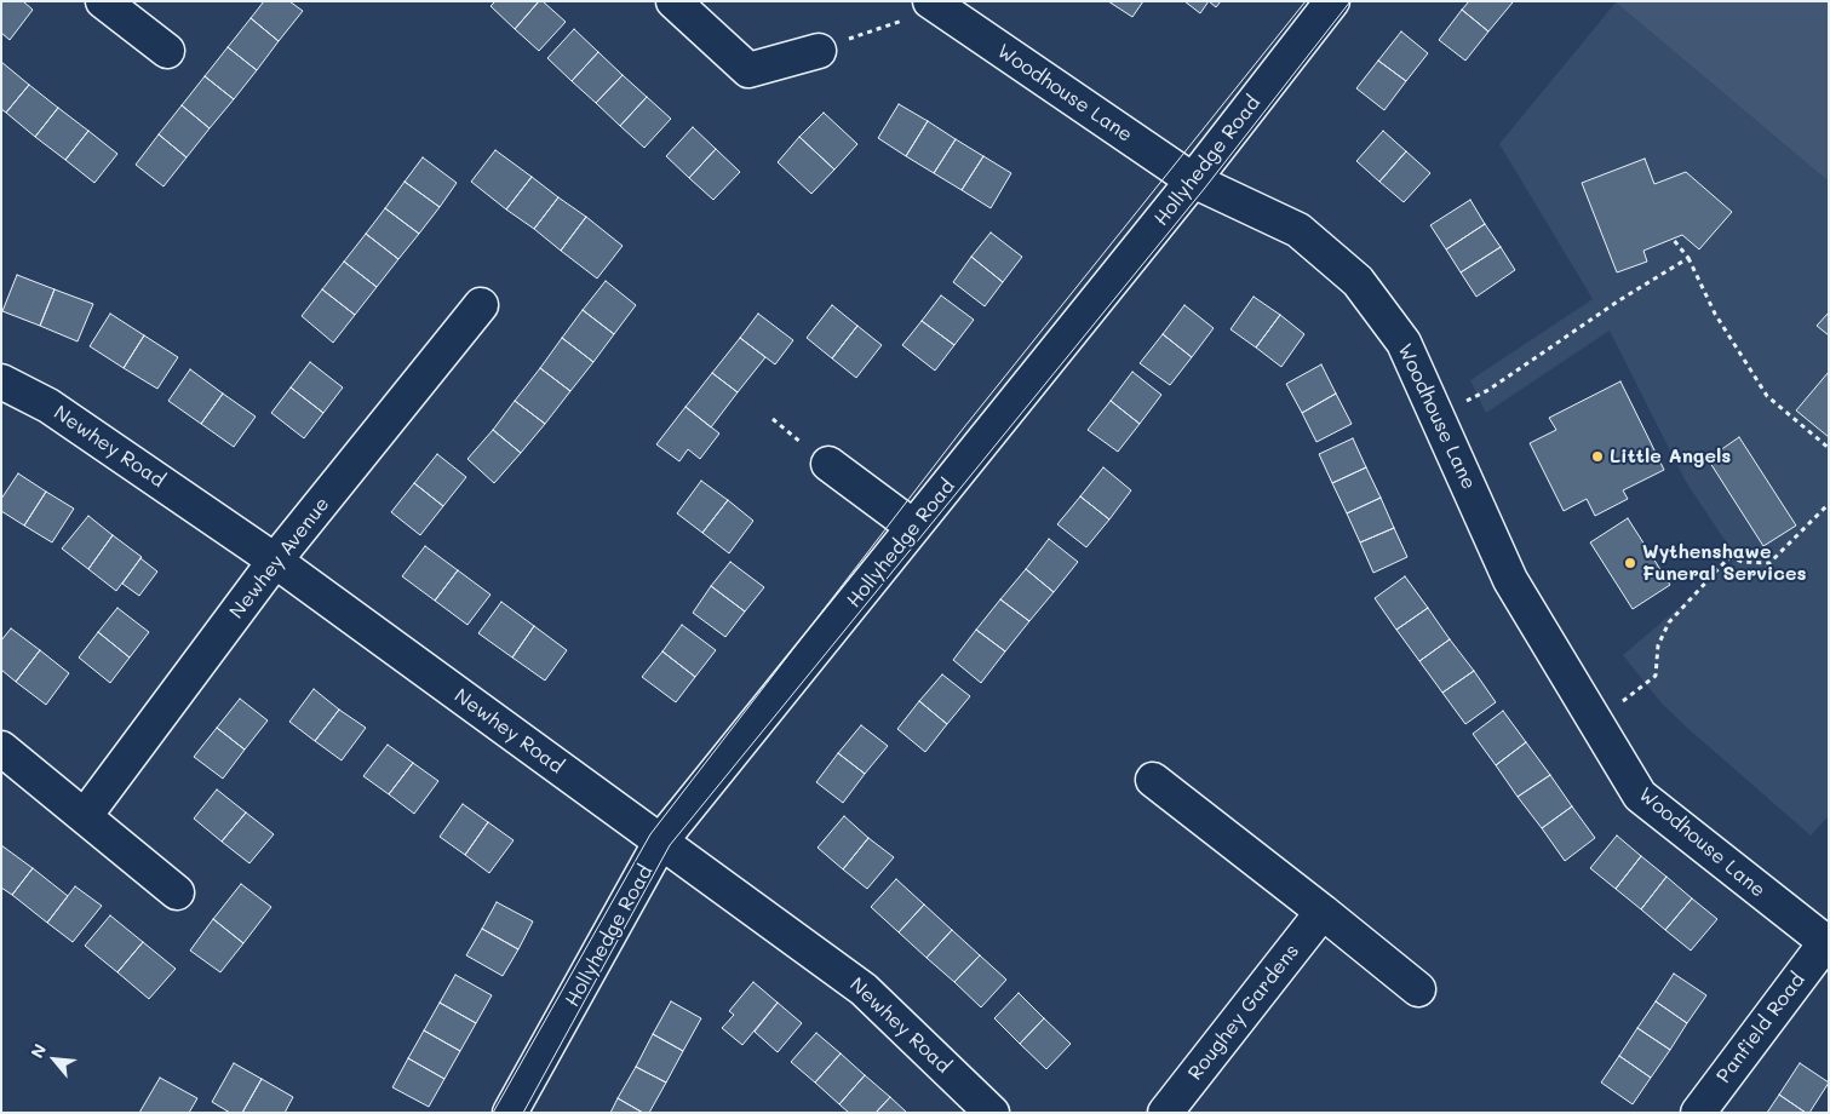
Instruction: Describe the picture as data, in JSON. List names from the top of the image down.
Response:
{
  "streets": {
    "street": [
      "Woodhouse Lane",
      "Hollyhedge Road",
      "Newhey Road",
      "Newhey Avenue",
      "Roughey Gardens",
      "Panfield Road"
    ]
  },
  "crossings": [
    ["Woodhouse Lane", "Hollyhedge Road"],
    ["Woodhouse Lane", "Panfield Road"],
    ["Hollyhedge Road", "Newhey Road"],
    ["Newhey Road", "Newhey Avenue"]
  ],
  "places": ["Little Angels", "Wythenshawe Funeral Services"],
  "north": "top left"
}
